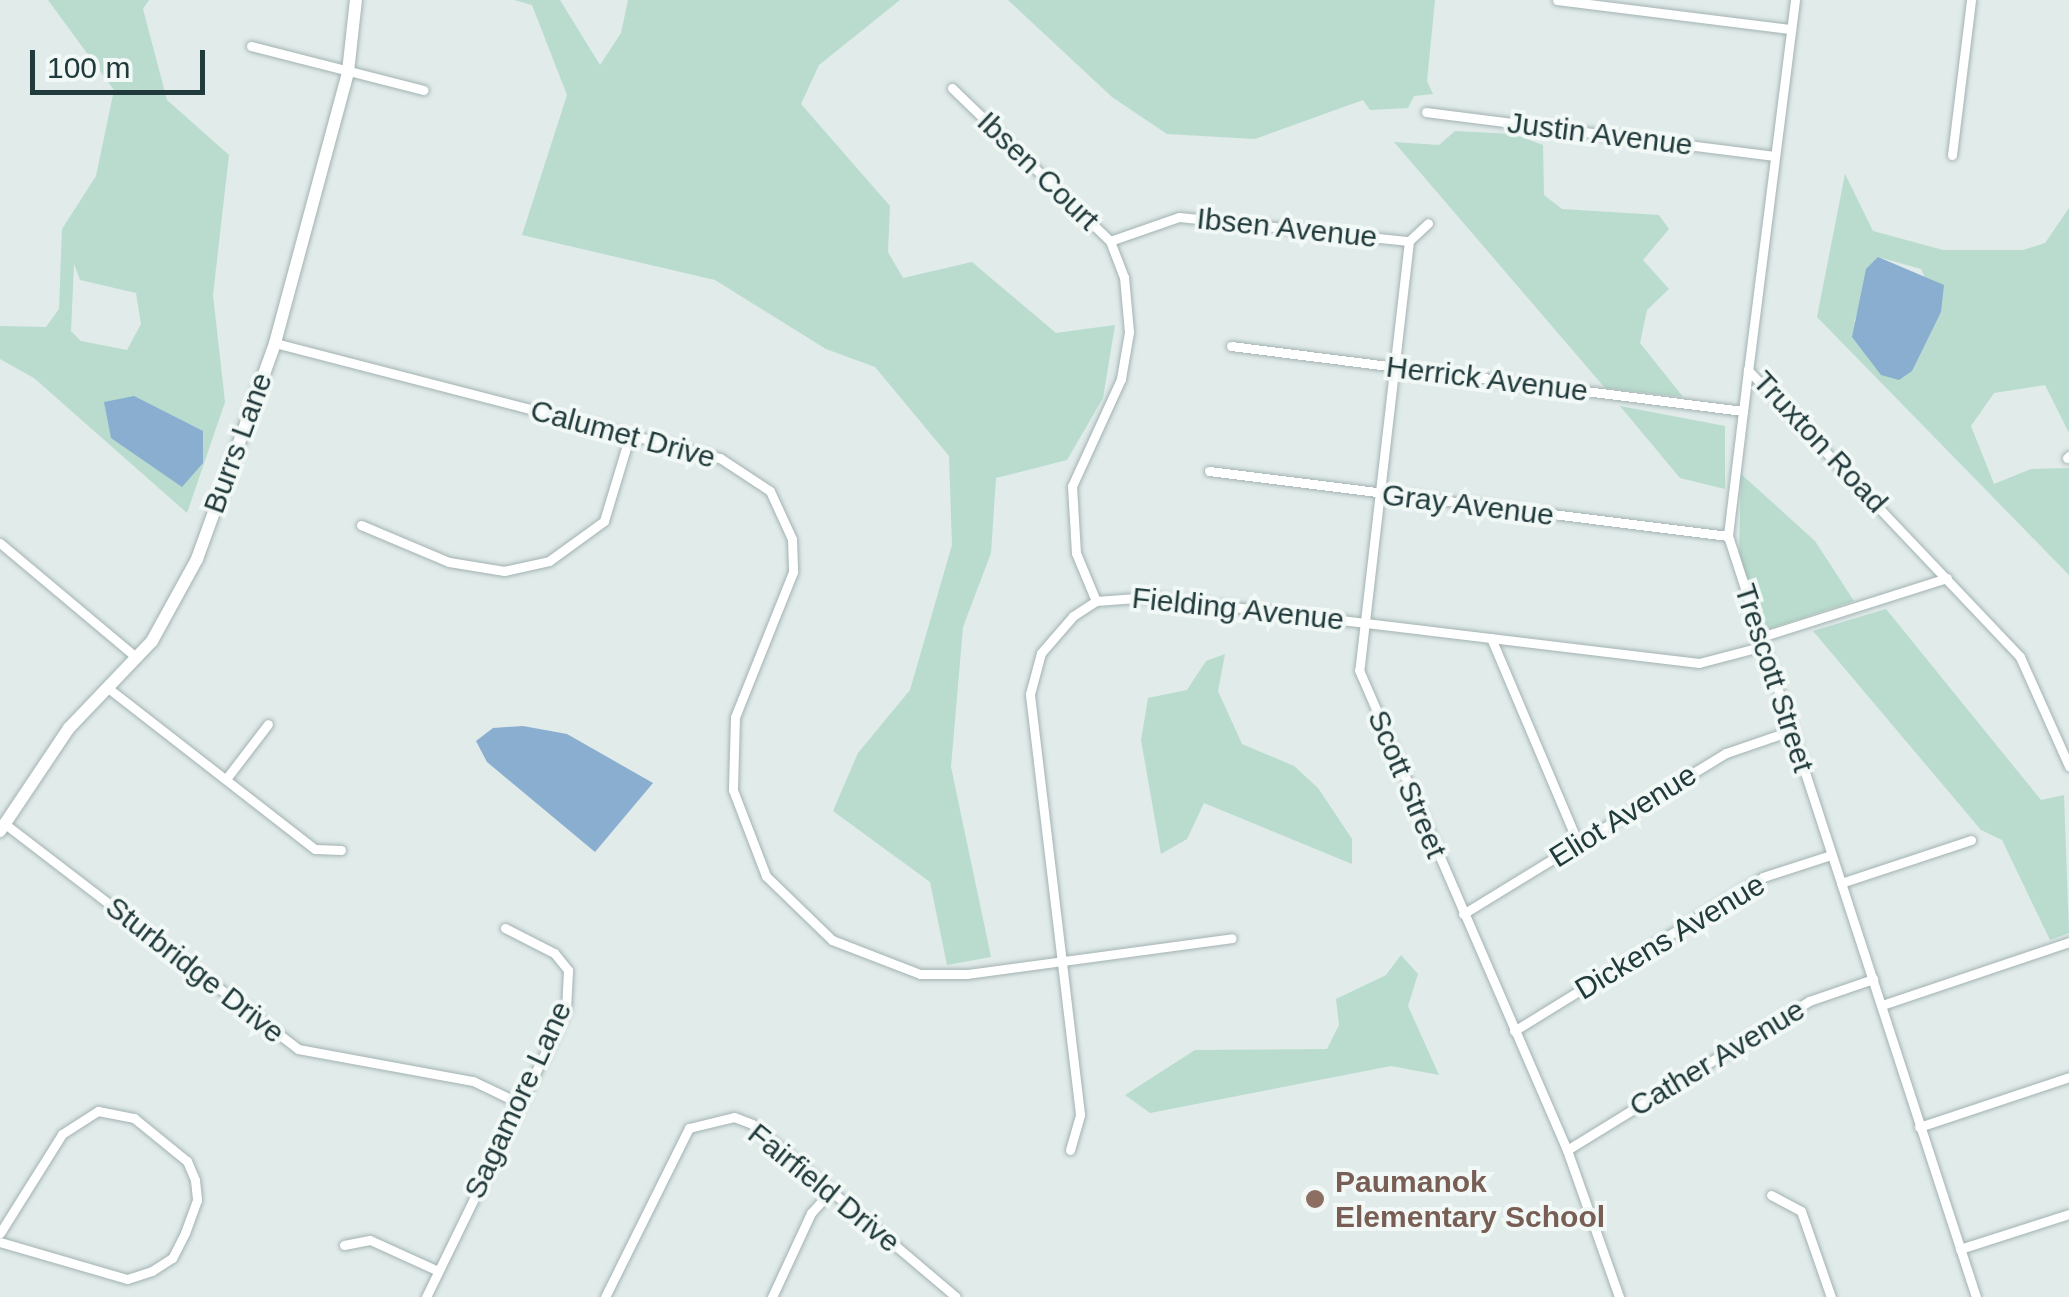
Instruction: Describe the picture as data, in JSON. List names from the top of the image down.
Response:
{
  "streets": {
    "street": [
      "Justin Avenue",
      "Ibsen Court",
      "Ibsen Avenue",
      "Herrick Avenue",
      "Calumet Drive",
      "Truxton Road",
      "Burrs Lane",
      "Gray Avenue",
      "Fielding Avenue",
      "Trescott Street",
      "Scott Street",
      "Eliot Avenue",
      "Dickens Avenue",
      "Sturbridge Drive",
      "Cather Avenue",
      "Sagamore Lane",
      "Fairfield Drive"
    ]
  },
  "crossings": [
    ["Justin Avenue", "Truxton Road"],
    ["Ibsen Court", "Ibsen Avenue"],
    ["Ibsen Court", "Fielding Avenue"],
    ["Ibsen Avenue", "Scott Street"],
    ["Herrick Avenue", "Trescott Street"],
    ["Herrick Avenue", "Scott Street"],
    ["Calumet Drive", "Burrs Lane"],
    ["Calumet Drive", "Fielding Avenue"],
    ["Truxton Road", "Fielding Avenue"],
    ["Truxton Road", "Trescott Street"],
    ["Burrs Lane", "Sturbridge Drive"],
    ["Gray Avenue", "Trescott Street"],
    ["Gray Avenue", "Scott Street"],
    ["Fielding Avenue", "Trescott Street"],
    ["Fielding Avenue", "Scott Street"],
    ["Trescott Street", "Eliot Avenue"],
    ["Trescott Street", "Dickens Avenue"],
    ["Trescott Street", "Cather Avenue"],
    ["Scott Street", "Eliot Avenue"],
    ["Scott Street", "Dickens Avenue"],
    ["Scott Street", "Cather Avenue"],
    ["Sturbridge Drive", "Sagamore Lane"]
  ],
  "places": ["Paumanok Elementary School"],
  "scale_bar": "100 m"
}
